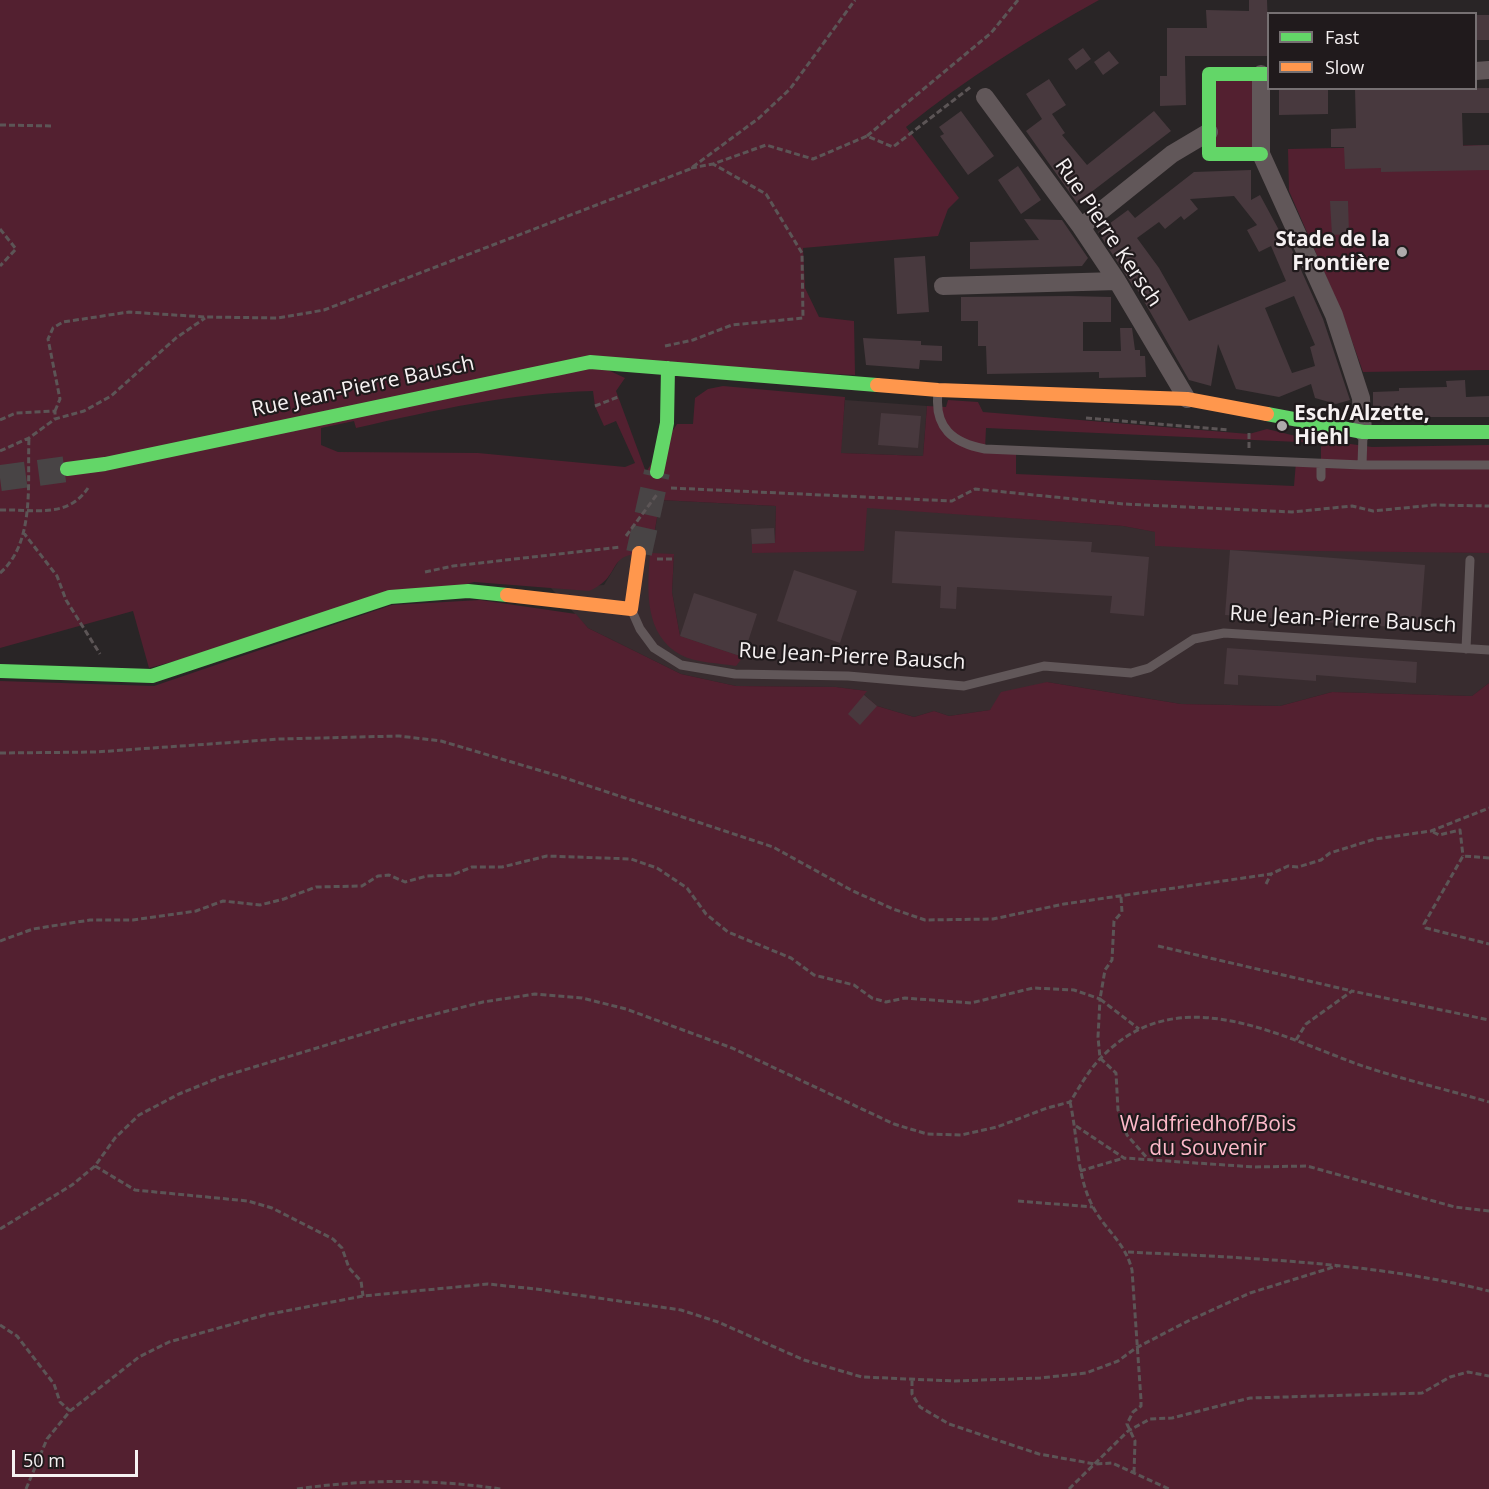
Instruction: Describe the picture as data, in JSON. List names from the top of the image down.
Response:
{
  "streets": {
    "street": ["Rue Pierre Kersch", "Rue Jean-Pierre Bausch"]
  },
  "crossings": [
    ["Rue Pierre Kersch", "Rue Jean-Pierre Bausch"]
  ],
  "parks": ["Waldfriedhof/Bois du Souvenir"],
  "places": ["Stade de la Frontière", "Esch/Alzette, Hiehl"],
  "legend": ["Fast", "Slow"],
  "scale_bar": "50 m"
}
